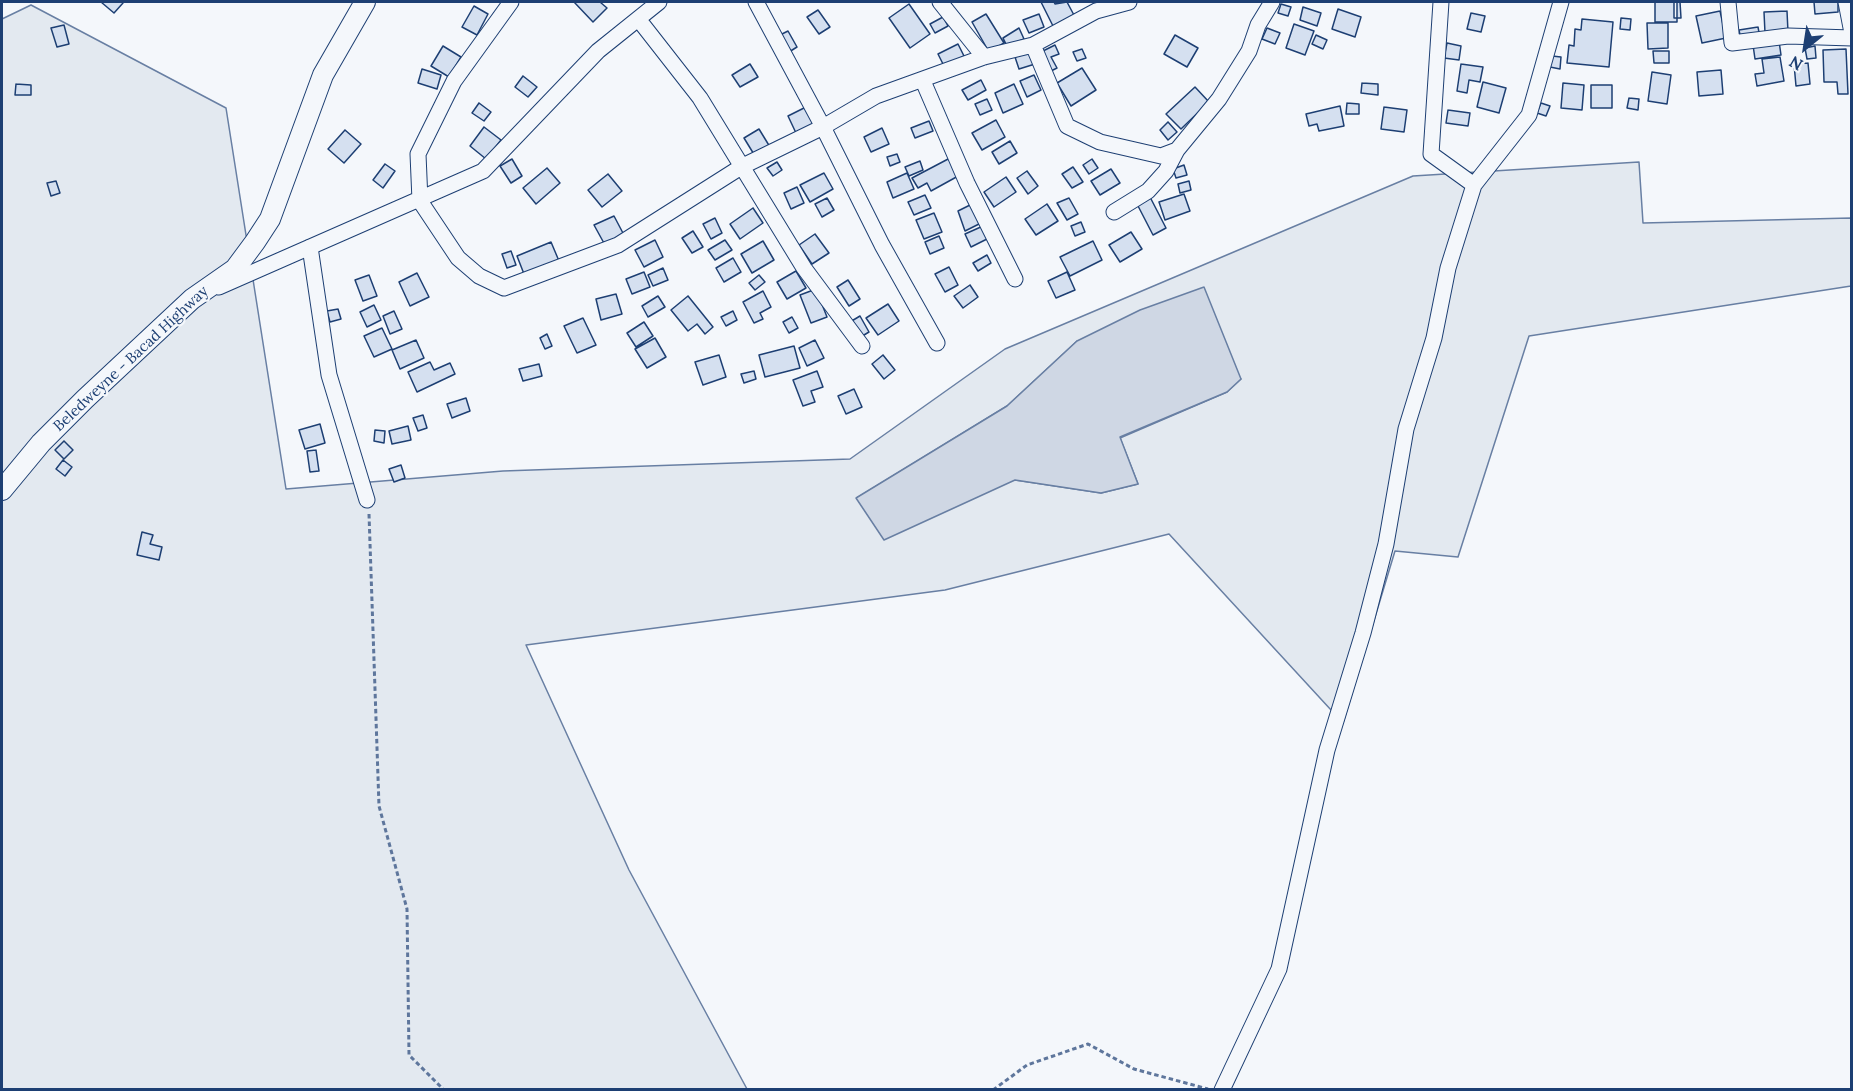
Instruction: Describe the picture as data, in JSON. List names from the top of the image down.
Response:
{
  "streets": {
    "street": ["Beledweyne - Bacad Highway"]
  },
  "north": "bottom left"
}
